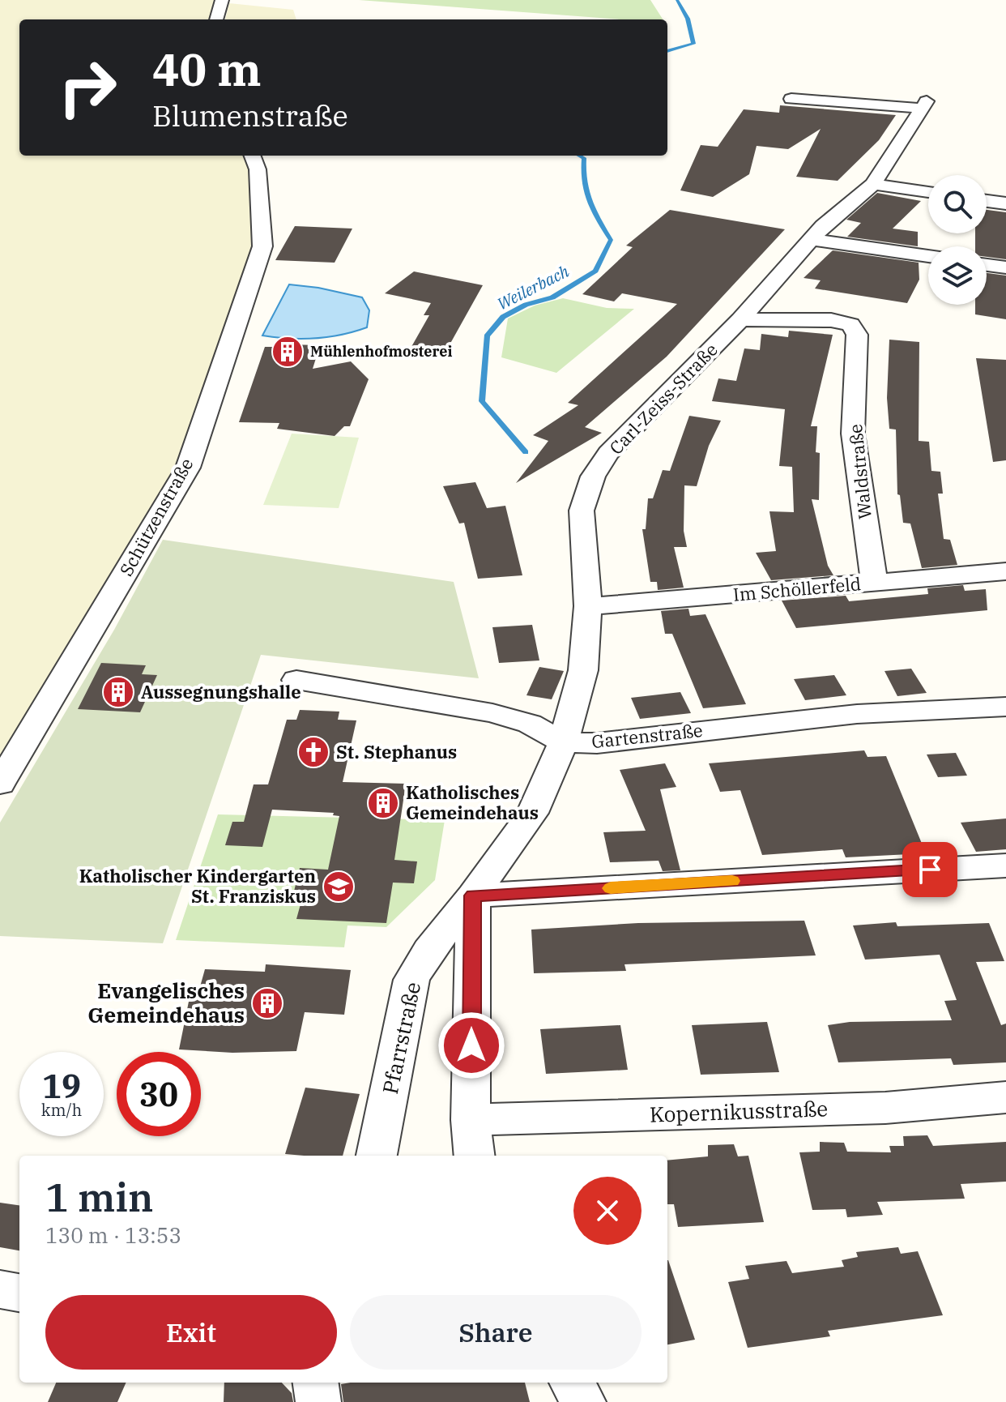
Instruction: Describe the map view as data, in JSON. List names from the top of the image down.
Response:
{
  "streets": {
    "street": [
      "Carl-Zeiss-Straße",
      "Waldstraße",
      "Schützenstraße",
      "Im Schöllerfeld",
      "Gartenstraße",
      "Pfarrstraße",
      "Kopernikusstraße"
    ]
  },
  "crossings": [
    ["Carl-Zeiss-Straße", "Waldstraße"],
    ["Carl-Zeiss-Straße", "Im Schöllerfeld"],
    ["Carl-Zeiss-Straße", "Gartenstraße"],
    ["Carl-Zeiss-Straße", "Pfarrstraße"],
    ["Waldstraße", "Im Schöllerfeld"]
  ],
  "water": ["Weilerbach"],
  "places": {
    "building": [
      "Mühlenhofmosterei",
      "Aussegnungshalle",
      "Katholisches Gemeindehaus",
      "Evangelisches Gemeindehaus"
    ],
    "church": ["St. Stephanus"],
    "school or university": ["Katholischer Kindergarten St. Franziskus"]
  },
  "page": {
    "turn": ["40 m", "Blumenstraße"],
    "speed": "19 km/h",
    "limit": "30",
    "heading": ["1 min", "130 m · 13:53"],
    "buttons": ["Exit", "Share"]
  }
}
